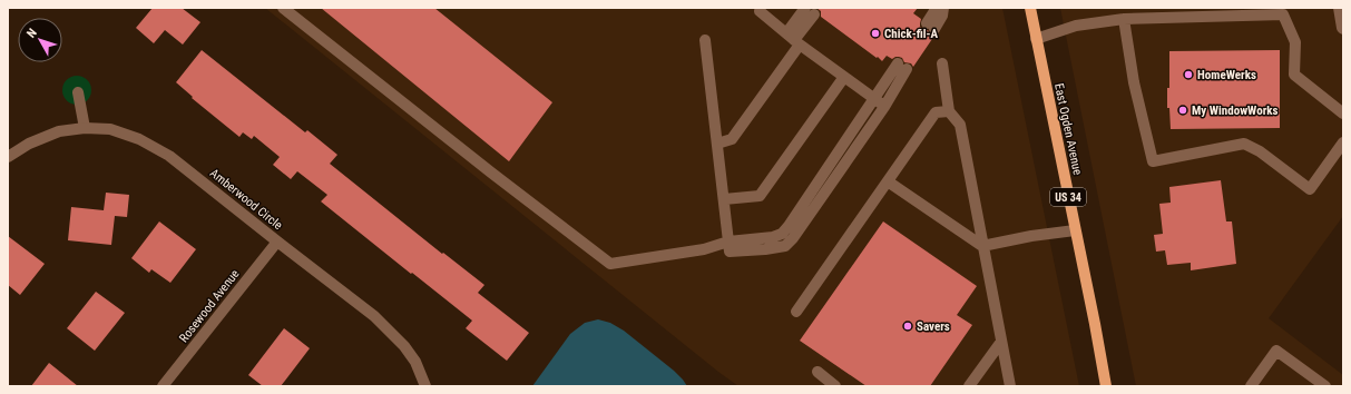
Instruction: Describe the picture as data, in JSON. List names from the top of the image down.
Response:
{
  "streets": {
    "main road": ["East Ogden Avenue", "US 34"],
    "street": ["Amberwood Circle", "Rosewood Avenue"]
  },
  "crossings": [
    ["Amberwood Circle", "Rosewood Avenue"]
  ],
  "places": [
    "Chick-fil-A",
    "HomeWerks",
    "My WindowWorks",
    "Savers"
  ],
  "north": "top left"
}
